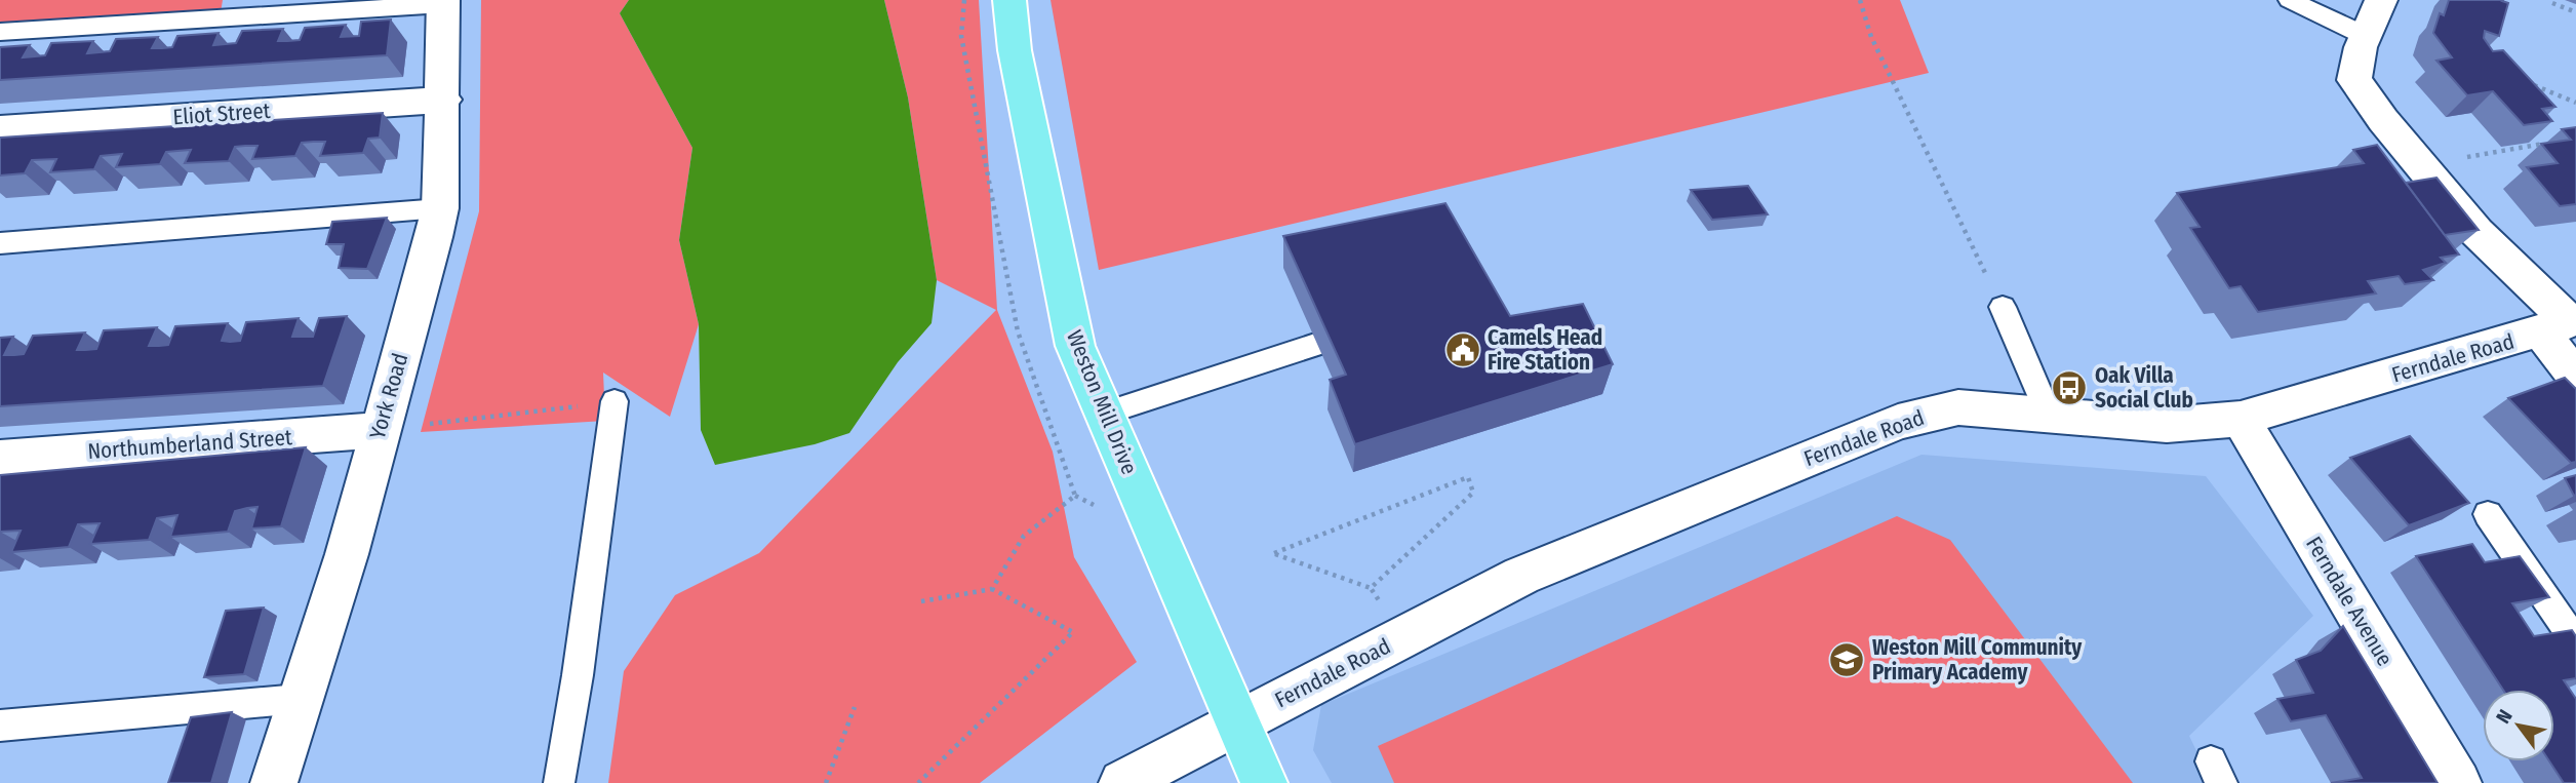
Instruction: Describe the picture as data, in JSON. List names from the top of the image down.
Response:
{
  "streets": {
    "main road": ["Weston Mill Drive"],
    "street": [
      "Eliot Street",
      "Ferndale Road",
      "York Road",
      "Northumberland Street",
      "Ferndale Avenue"
    ]
  },
  "crossings": [
    ["Eliot Street", "York Road"],
    ["Ferndale Road", "Weston Mill Drive"],
    ["Ferndale Road", "Ferndale Avenue"],
    ["York Road", "Northumberland Street"]
  ],
  "places": {
    "public building": ["Camels Head Fire Station"],
    "bus stop": ["Oak Villa Social Club"],
    "school or university": ["Weston Mill Community Primary Academy"]
  },
  "north": "top left"
}
